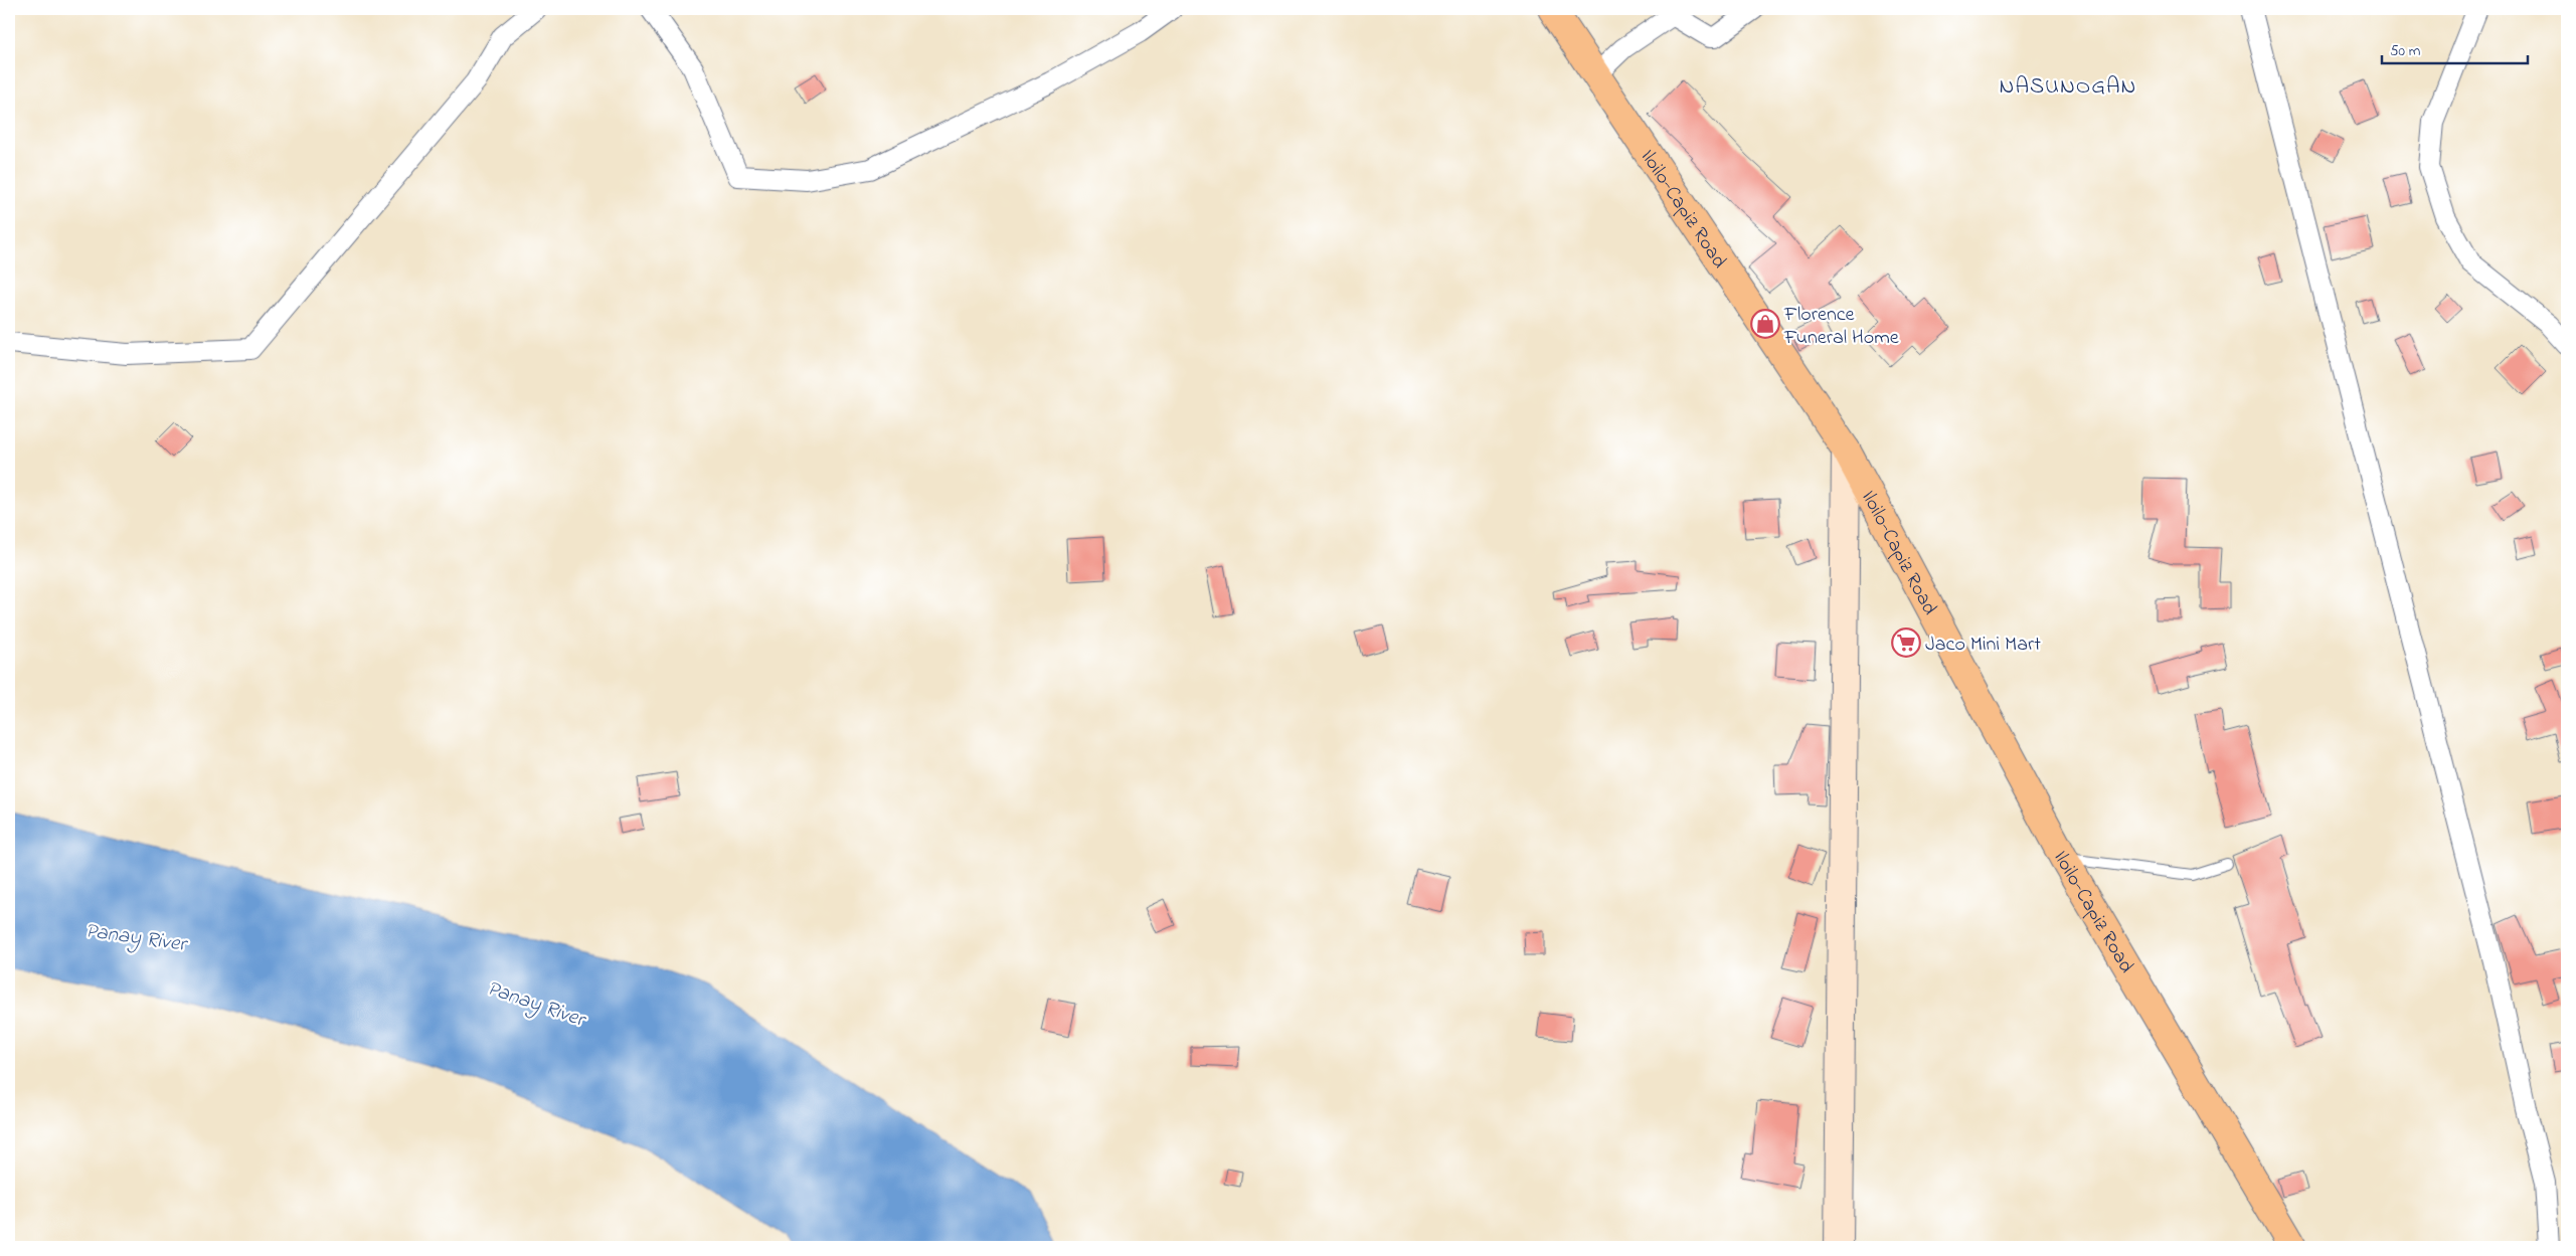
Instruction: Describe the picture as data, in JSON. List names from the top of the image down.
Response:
{
  "streets": {
    "highway": ["Iloilo-Capiz Road"]
  },
  "districts": ["NASUNOGAN"],
  "water": ["Panay River"],
  "places": {
    "shop": ["Florence Funeral Home"],
    "supermarket": ["Jaco Mini Mart"]
  },
  "scale_bar": "50 m"
}
